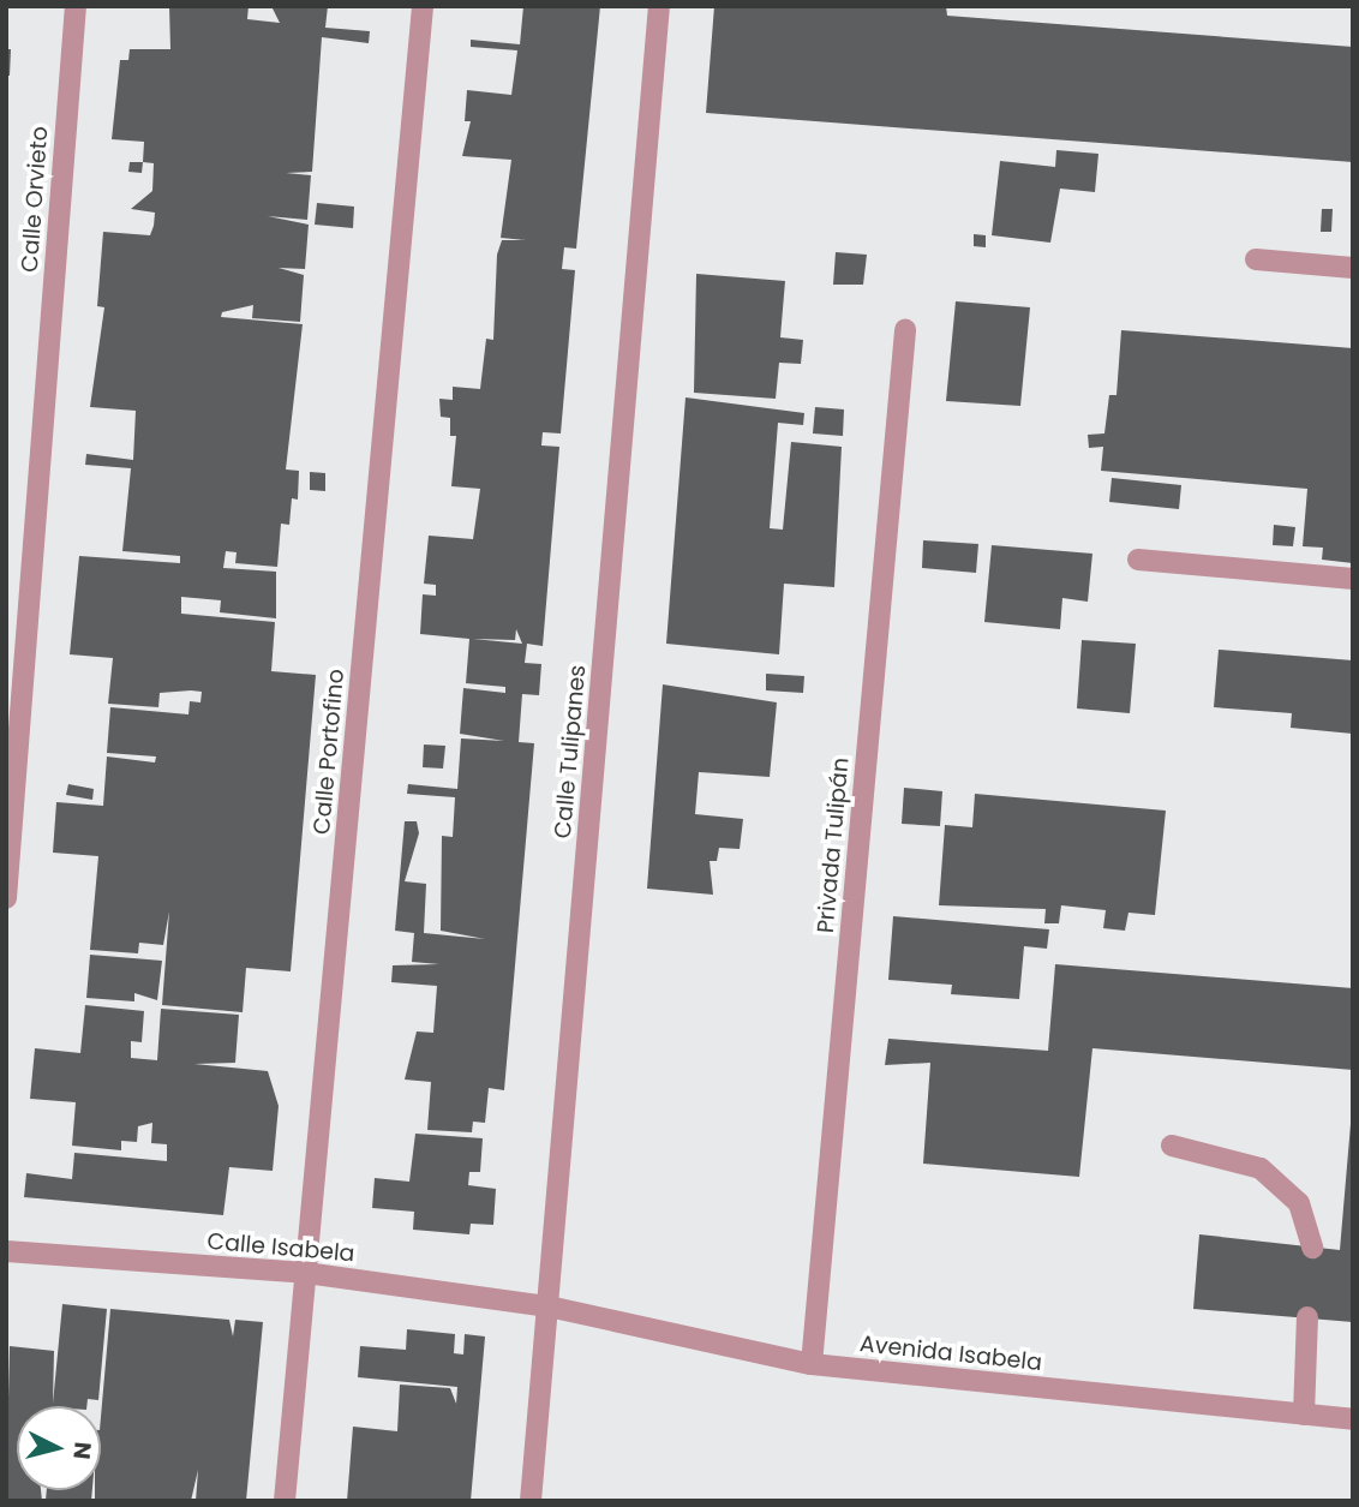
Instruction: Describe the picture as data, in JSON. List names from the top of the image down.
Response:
{
  "streets": {
    "street": [
      "Calle Orvieto",
      "Calle Portofino",
      "Calle Tulipanes",
      "Privada Tulipán",
      "Calle Isabela",
      "Avenida Isabela"
    ]
  },
  "crossings": [
    ["Calle Portofino", "Calle Isabela"],
    ["Calle Tulipanes", "Calle Isabela"],
    ["Calle Tulipanes", "Avenida Isabela"],
    ["Privada Tulipán", "Avenida Isabela"],
    ["Calle Isabela", "Avenida Isabela"]
  ],
  "north": "right"
}
